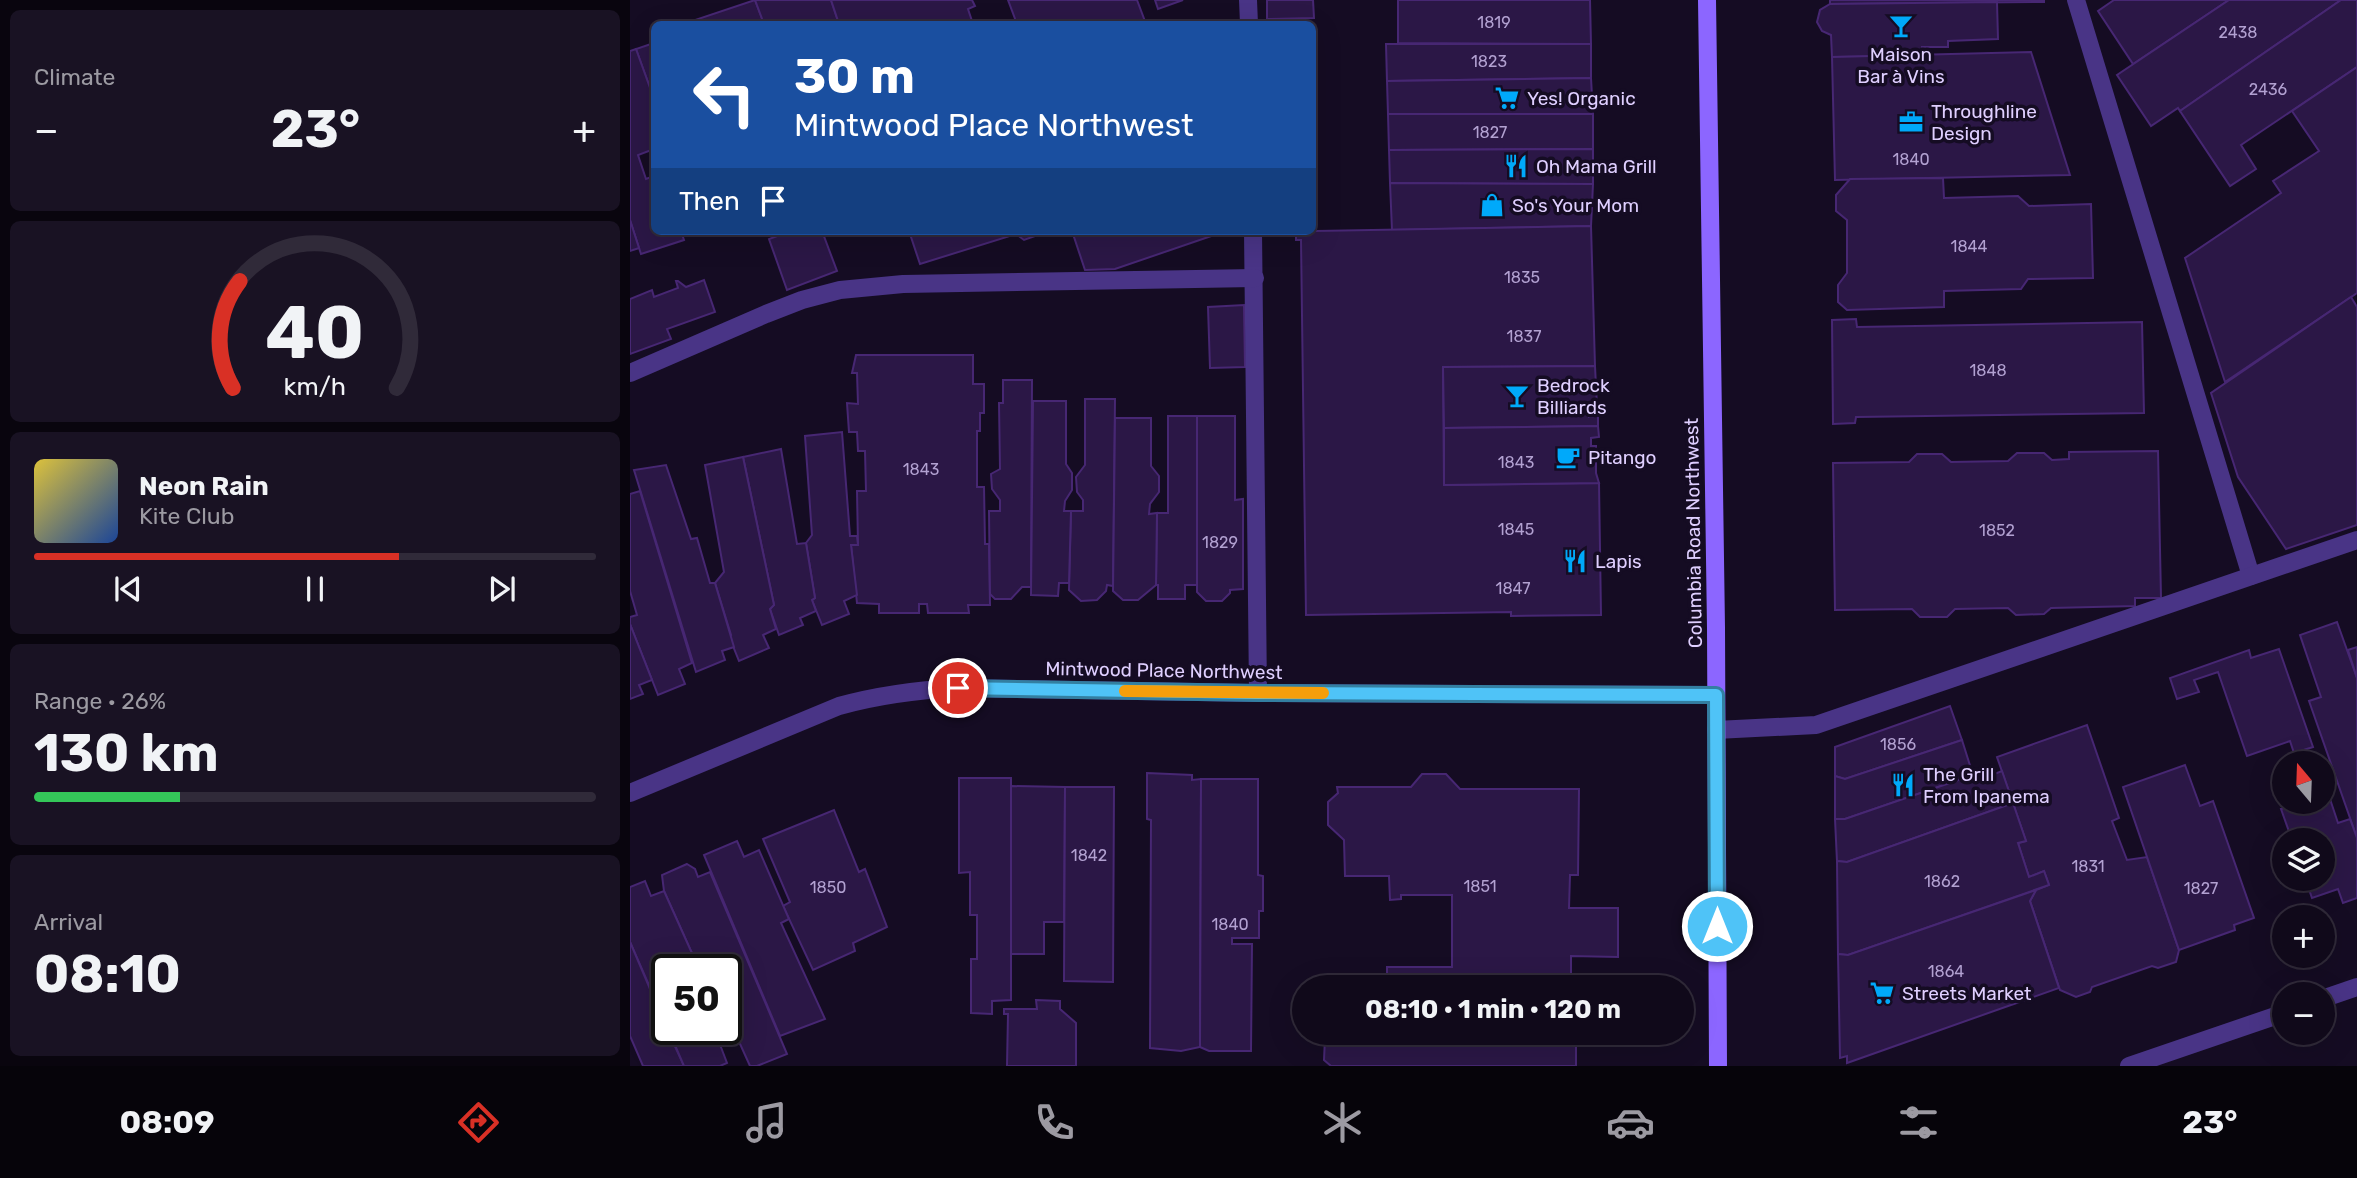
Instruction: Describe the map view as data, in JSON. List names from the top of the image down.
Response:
{
  "streets": {
    "main road": ["Columbia Road Northwest"],
    "street": ["Mintwood Place Northwest"]
  },
  "crossings": [
    ["Columbia Road Northwest", "Mintwood Place Northwest"]
  ],
  "places": {
    "bar": ["Maison Bar à Vins", "Bedrock Billiards"],
    "supermarket": ["Yes! Organic", "Streets Market"],
    "office": ["Throughline Design"],
    "restaurant": ["Oh Mama Grill", "Lapis", "The Grill From Ipanema"],
    "shop": ["So's Your Mom"],
    "cafe": ["Pitango"]
  },
  "house_numbers": [
    "1819",
    "2438",
    "1823",
    "2436",
    "1827",
    "1840",
    "1844",
    "1835",
    "1837",
    "1848",
    "1843",
    "1843",
    "1845",
    "1852",
    "1829",
    "1847",
    "1856",
    "1842",
    "1831",
    "1862",
    "1851",
    "1850",
    "1827",
    "1840",
    "1864"
  ],
  "north": "top",
  "page": {
    "tile": [
      "Climate",
      ["Range · 26%", "130 km"],
      ["Arrival", "08:10"]
    ],
    "turn": ["30 m", "Mintwood Place Northwest"],
    "heat": ["−", "23°", "+"],
    "then": "Then",
    "song": ["Neon Rain", "Kite Club"],
    "map_buttons": ["+", "−"],
    "limit": "50",
    "trip": "08:10 · 1 min · 120 m",
    "tabs": ["08:09", "23°"],
    "gauge": ["40", "km/h"]
  }
}
